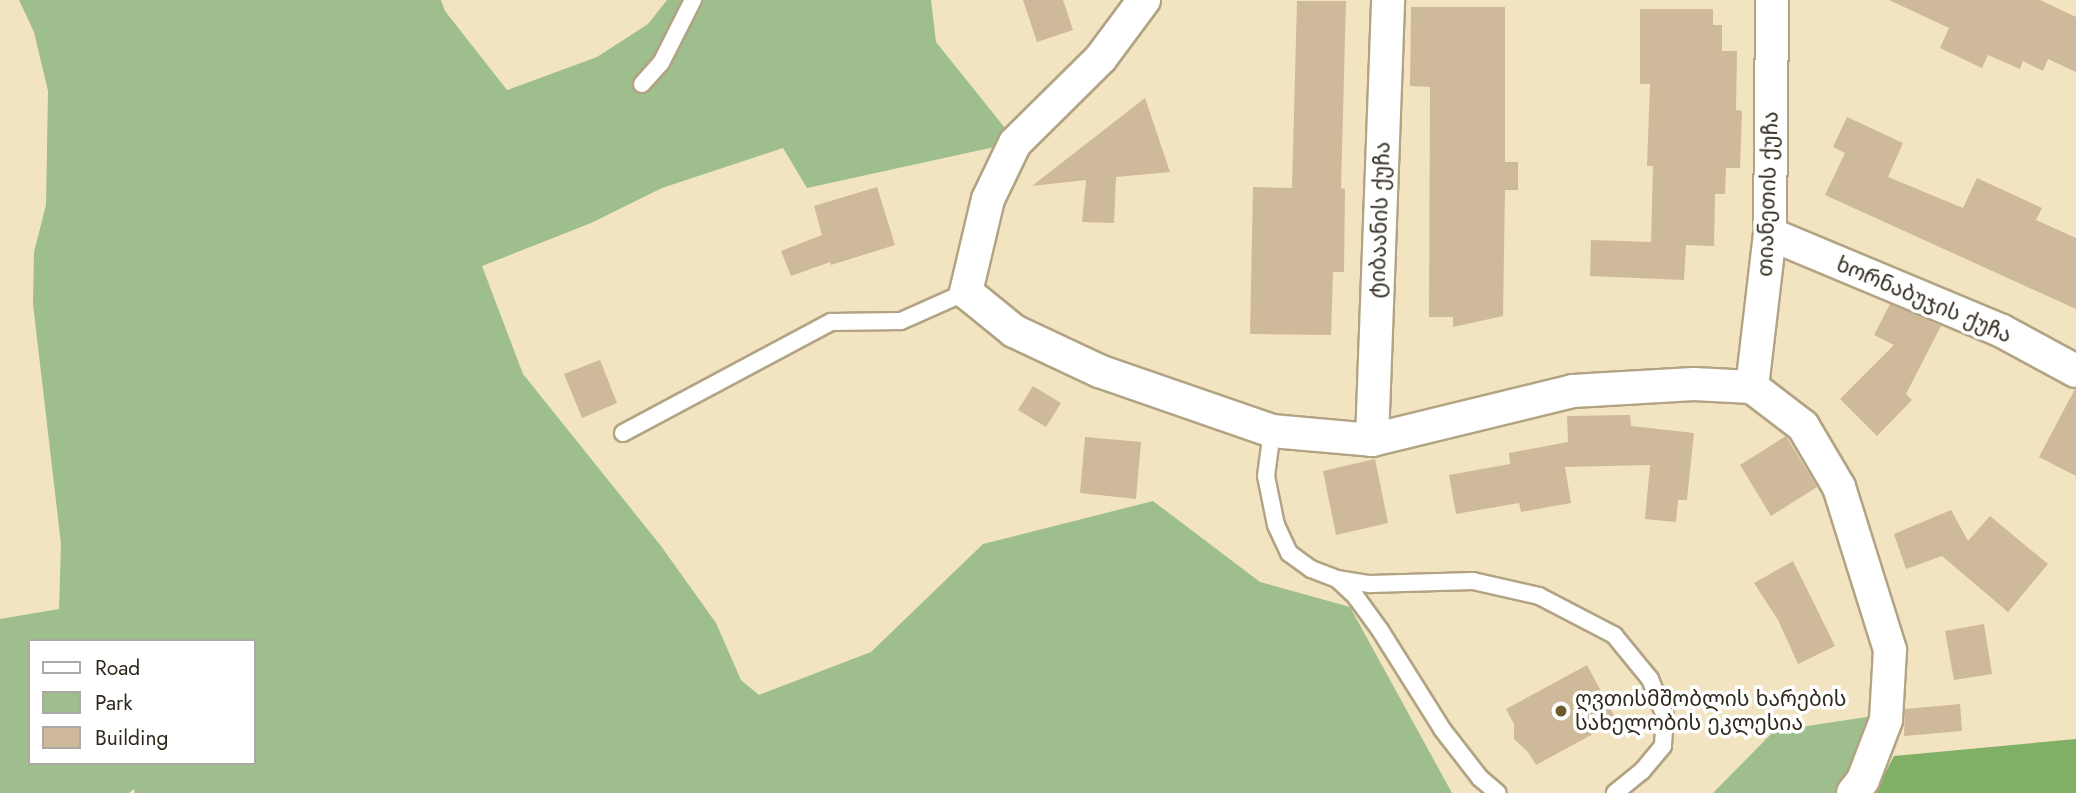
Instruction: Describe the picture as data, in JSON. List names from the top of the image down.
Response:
{
  "streets": {
    "street": ["თიანეთის ქუჩა", "ტიბაანის ქუჩა", "ხორნაბუჯის ქუჩა"]
  },
  "crossings": [
    ["თიანეთის ქუჩა", "ხორნაბუჯის ქუჩა"]
  ],
  "places": ["ღვთისმშობლის ხარების სახელობის ეკლესია"],
  "legend": ["Road", "Park", "Building"]
}
